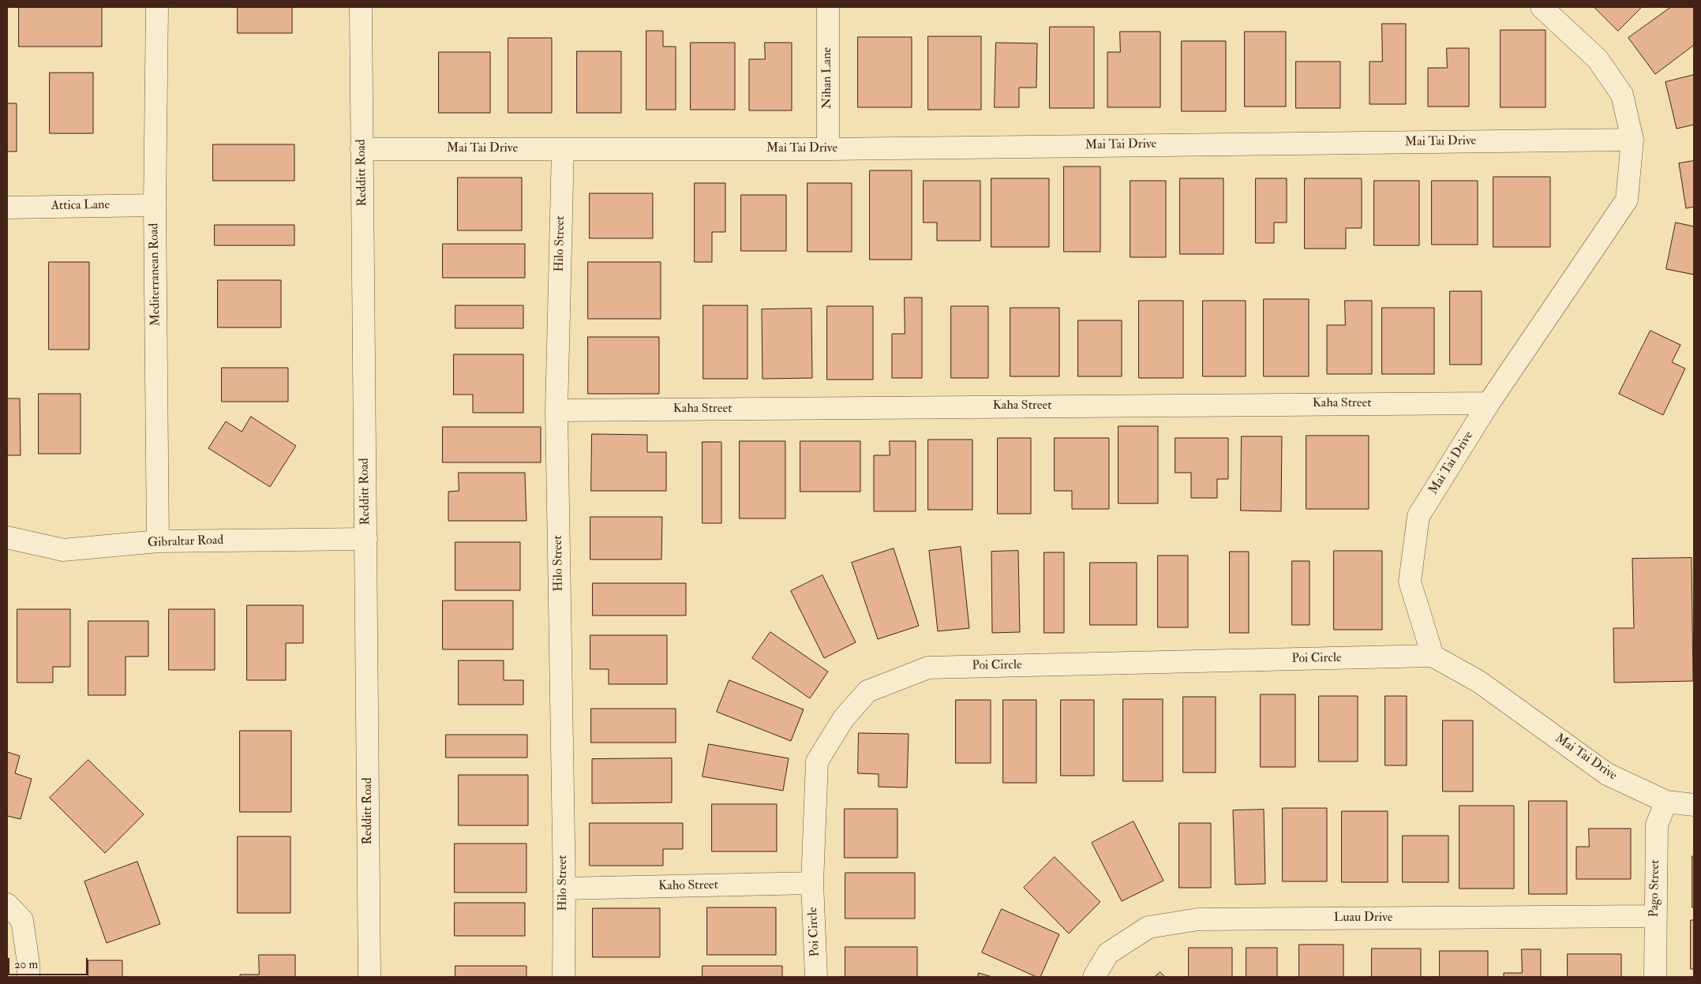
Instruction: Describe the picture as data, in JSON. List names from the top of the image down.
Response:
{
  "streets": {
    "street": [
      "Nihan Lane",
      "Mai Tai Drive",
      "Redditt Road",
      "Attica Lane",
      "Hilo Street",
      "Mediterranean Road",
      "Kaha Street",
      "Gibraltar Road",
      "Poi Circle",
      "Kaho Street",
      "Pago Street",
      "Luau Drive"
    ]
  },
  "crossings": [
    ["Nihan Lane", "Mai Tai Drive"],
    ["Mai Tai Drive", "Redditt Road"],
    ["Mai Tai Drive", "Hilo Street"],
    ["Mai Tai Drive", "Kaha Street"],
    ["Mai Tai Drive", "Poi Circle"],
    ["Mai Tai Drive", "Pago Street"],
    ["Redditt Road", "Gibraltar Road"],
    ["Attica Lane", "Mediterranean Road"],
    ["Hilo Street", "Kaha Street"],
    ["Hilo Street", "Kaho Street"],
    ["Mediterranean Road", "Gibraltar Road"],
    ["Poi Circle", "Kaho Street"],
    ["Pago Street", "Luau Drive"]
  ],
  "scale_bar": "20 m"
}
